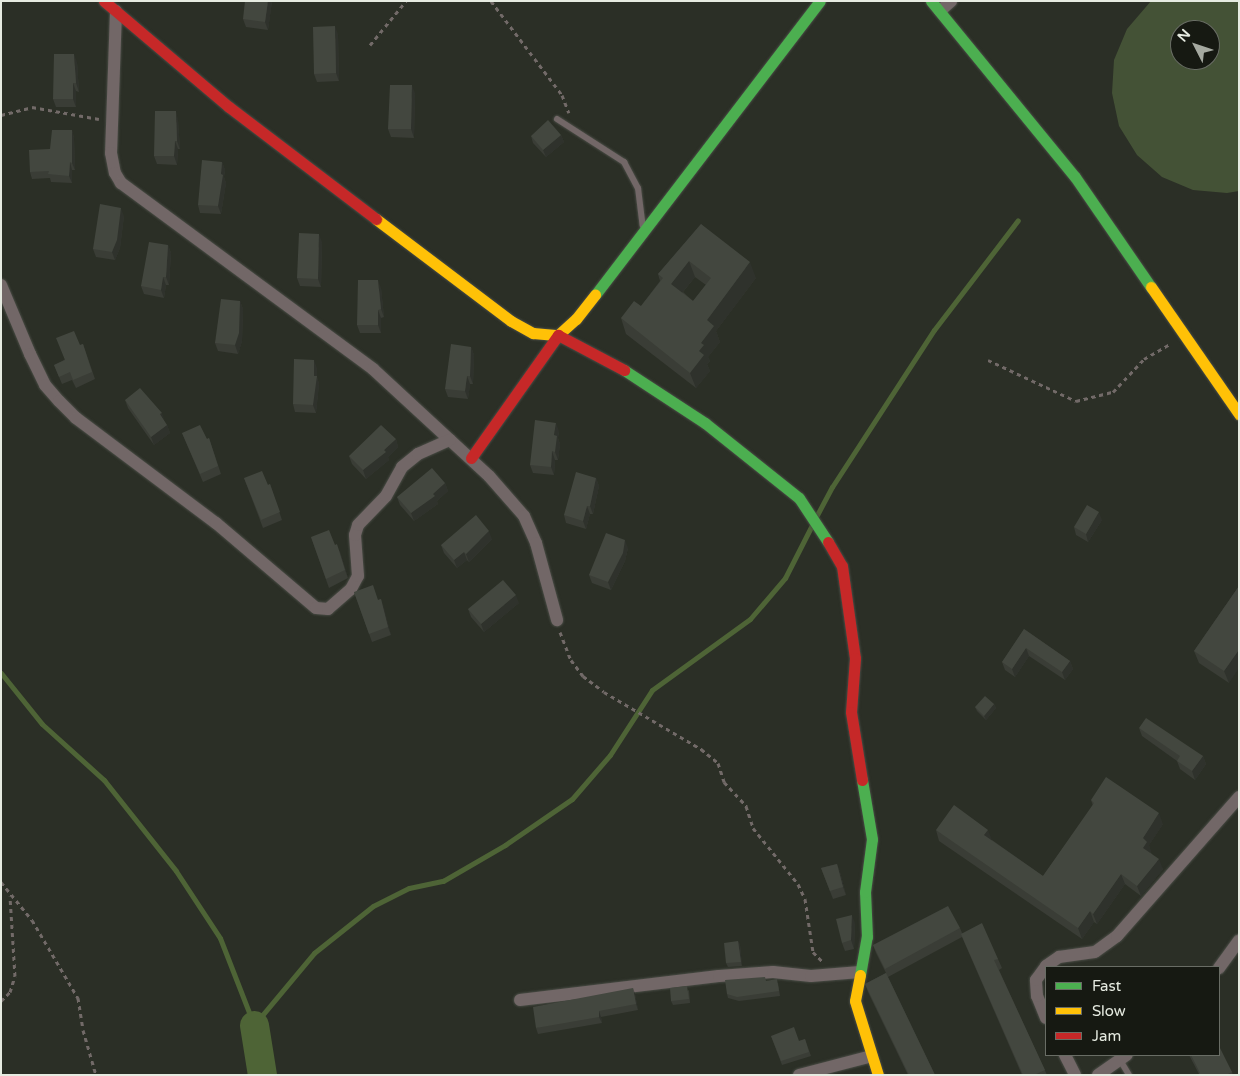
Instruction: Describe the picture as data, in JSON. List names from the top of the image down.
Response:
{
  "legend": ["Fast", "Slow", "Jam"],
  "north": "top left"
}
